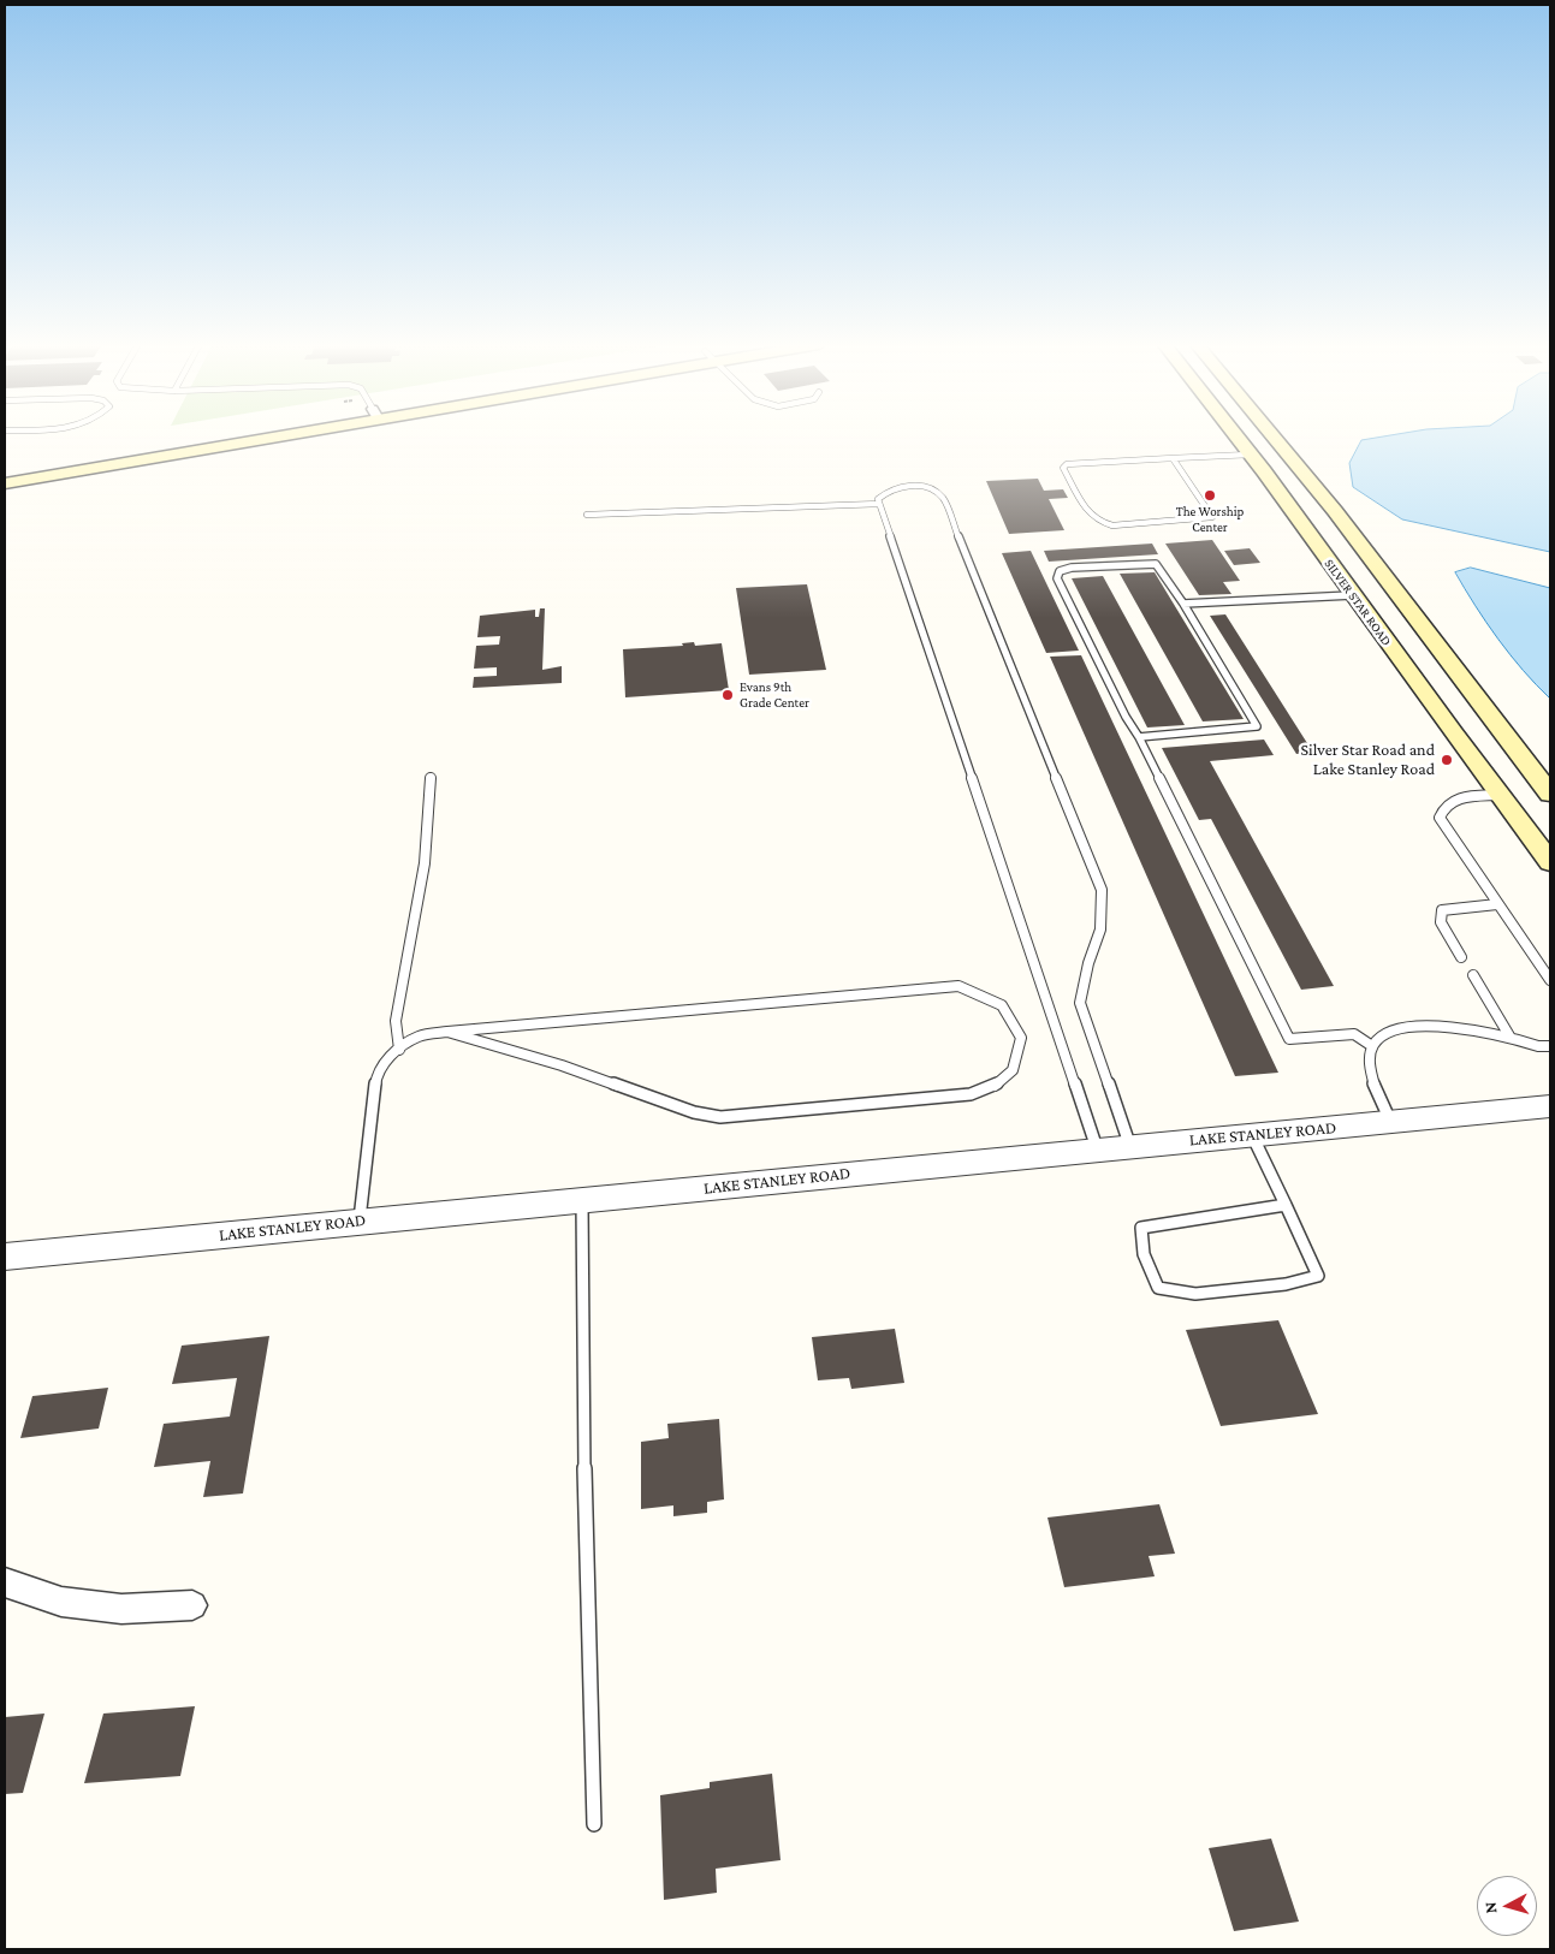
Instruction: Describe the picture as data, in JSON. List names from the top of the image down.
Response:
{
  "streets": {
    "main road": ["SILVER STAR ROAD"],
    "street": ["LAKE STANLEY ROAD"]
  },
  "places": ["The Worship Center", "Evans 9th Grade Center", "Silver Star Road and Lake Stanley Road"],
  "north": "left"
}
